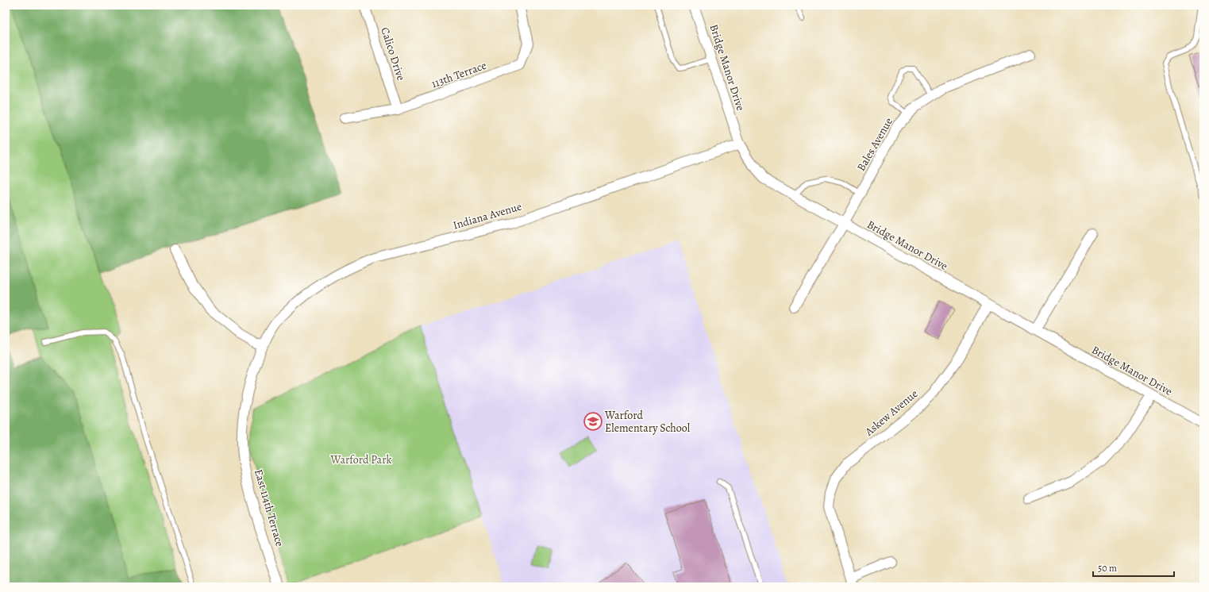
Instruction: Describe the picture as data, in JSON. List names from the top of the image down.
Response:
{
  "streets": {
    "street": [
      "Calico Drive",
      "Bridge Manor Drive",
      "113th Terrace",
      "Bales Avenue",
      "Indiana Avenue",
      "Askew Avenue",
      "East 114th Terrace"
    ]
  },
  "crossings": [
    ["Calico Drive", "113th Terrace"],
    ["Bridge Manor Drive", "Bales Avenue"],
    ["Bridge Manor Drive", "Indiana Avenue"],
    ["Bridge Manor Drive", "Askew Avenue"],
    ["Indiana Avenue", "East 114th Terrace"]
  ],
  "parks": ["Warford Park"],
  "places": {
    "school or university": ["Warford Elementary School"]
  },
  "scale_bar": "50 m"
}
